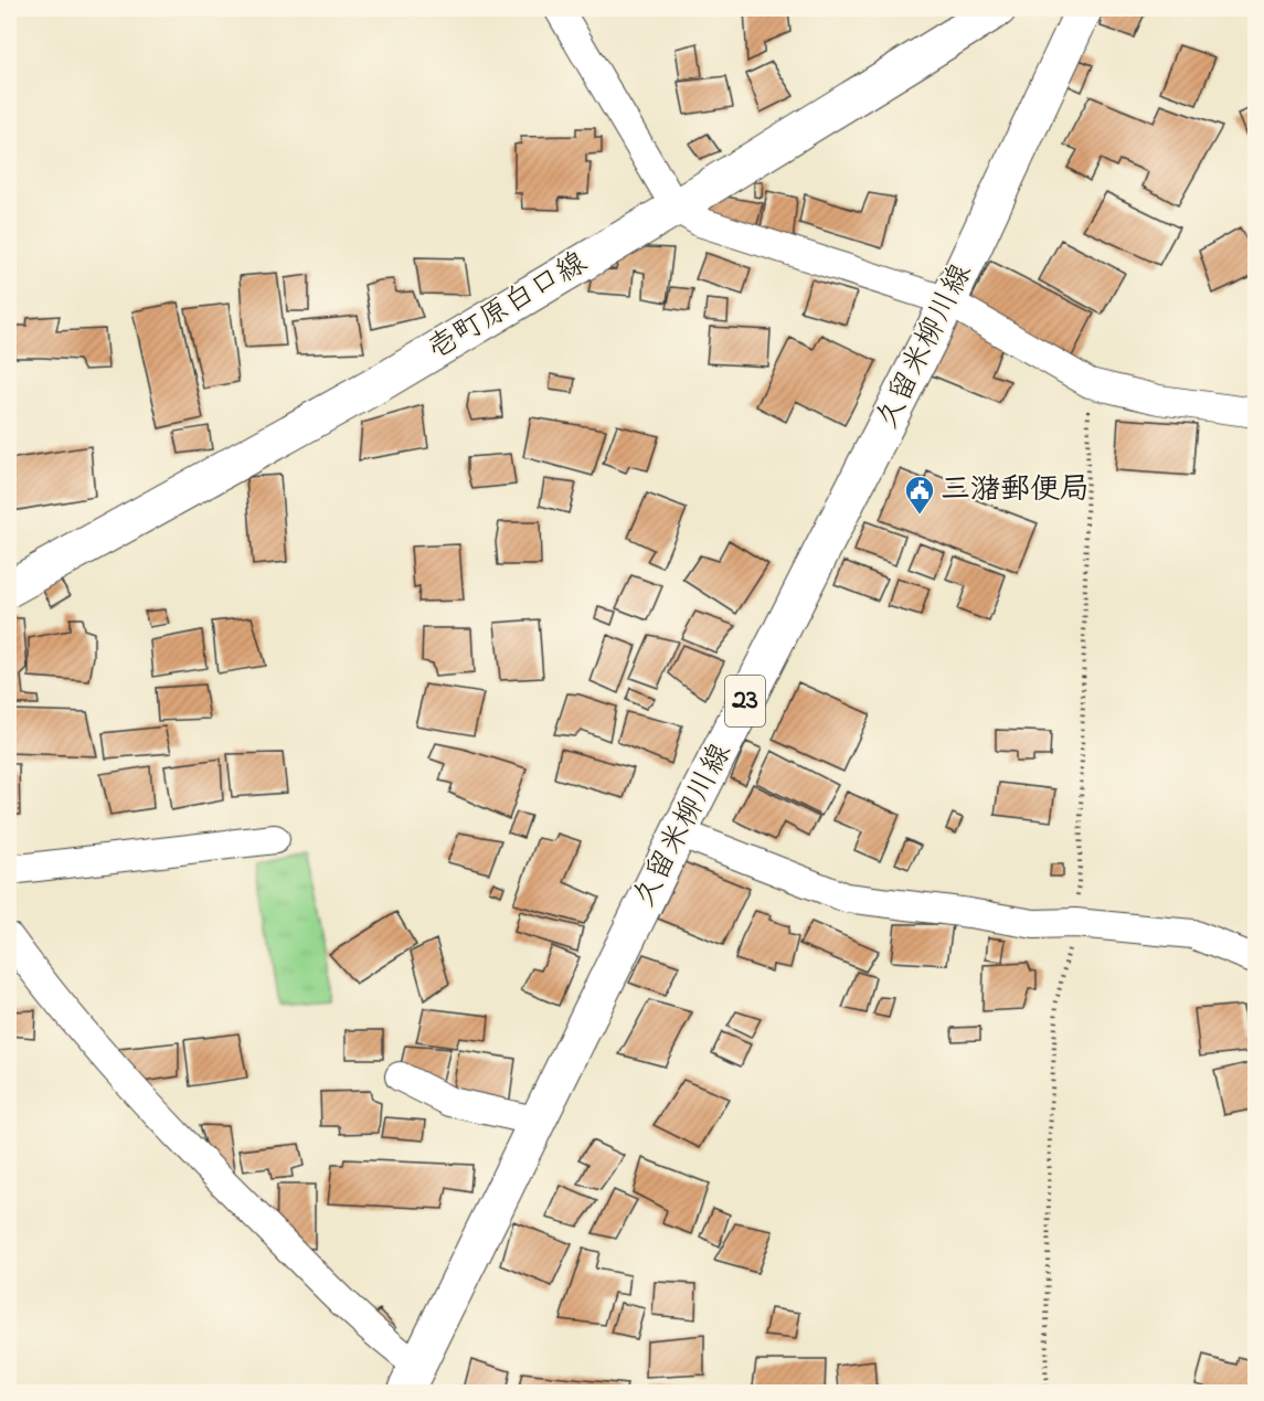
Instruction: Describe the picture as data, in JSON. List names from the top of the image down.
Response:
{
  "streets": {
    "main road": ["壱町原白口線", "久留米柳川線", "23"]
  },
  "places": {
    "public building": ["三潴郵便局"]
  }
}
